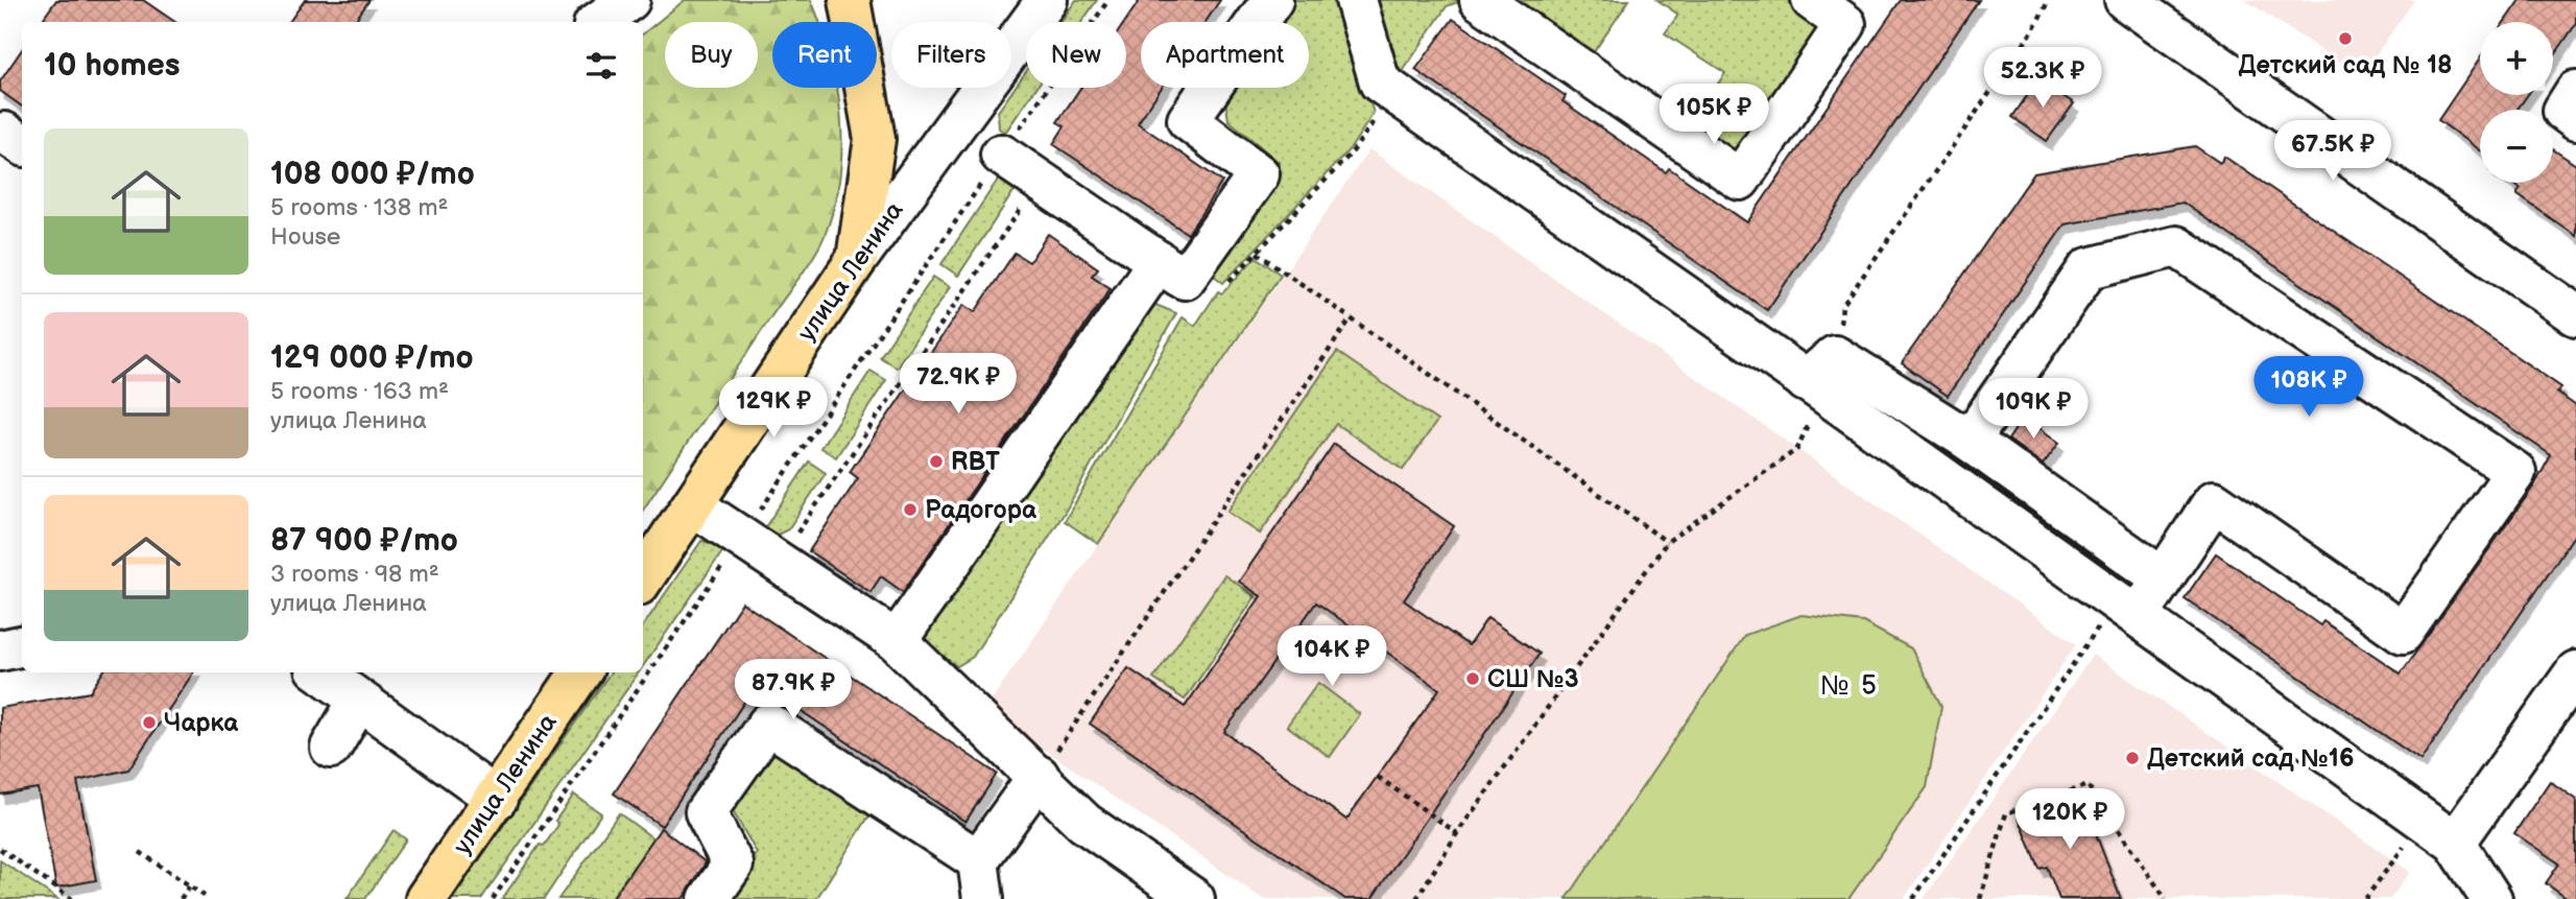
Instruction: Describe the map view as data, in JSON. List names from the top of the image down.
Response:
{
  "streets": {
    "main road": ["улица Ленина"]
  },
  "districts": ["№ 5"],
  "places": [
    "Детский сад № 18",
    "RBT",
    "Радогора",
    "СШ №3",
    "Чарка",
    "Детский сад №16"
  ],
  "page": {
    "map_buttons": ["+", "−"],
    "chip": [
      "Buy",
      "Rent",
      "Filters",
      "New",
      "Apartment"
    ],
    "heading": "10 homes",
    "price": [
      "52.3K ₽",
      "105K ₽",
      "67.5K ₽",
      "72.9K ₽",
      "108K ₽",
      "129K ₽",
      "109K ₽",
      "104K ₽",
      "87.9K ₽",
      "120K ₽"
    ],
    "list": [
      {
        "name": "108 000 ₽/mo",
        "note": "5 rooms · 138 m² · House"
      },
      {
        "name": "129 000 ₽/mo",
        "note": "5 rooms · 163 m² · улица Ленина"
      },
      {
        "name": "87 900 ₽/mo",
        "note": "3 rooms · 98 m² · улица Ленина"
      }
    ]
  }
}
